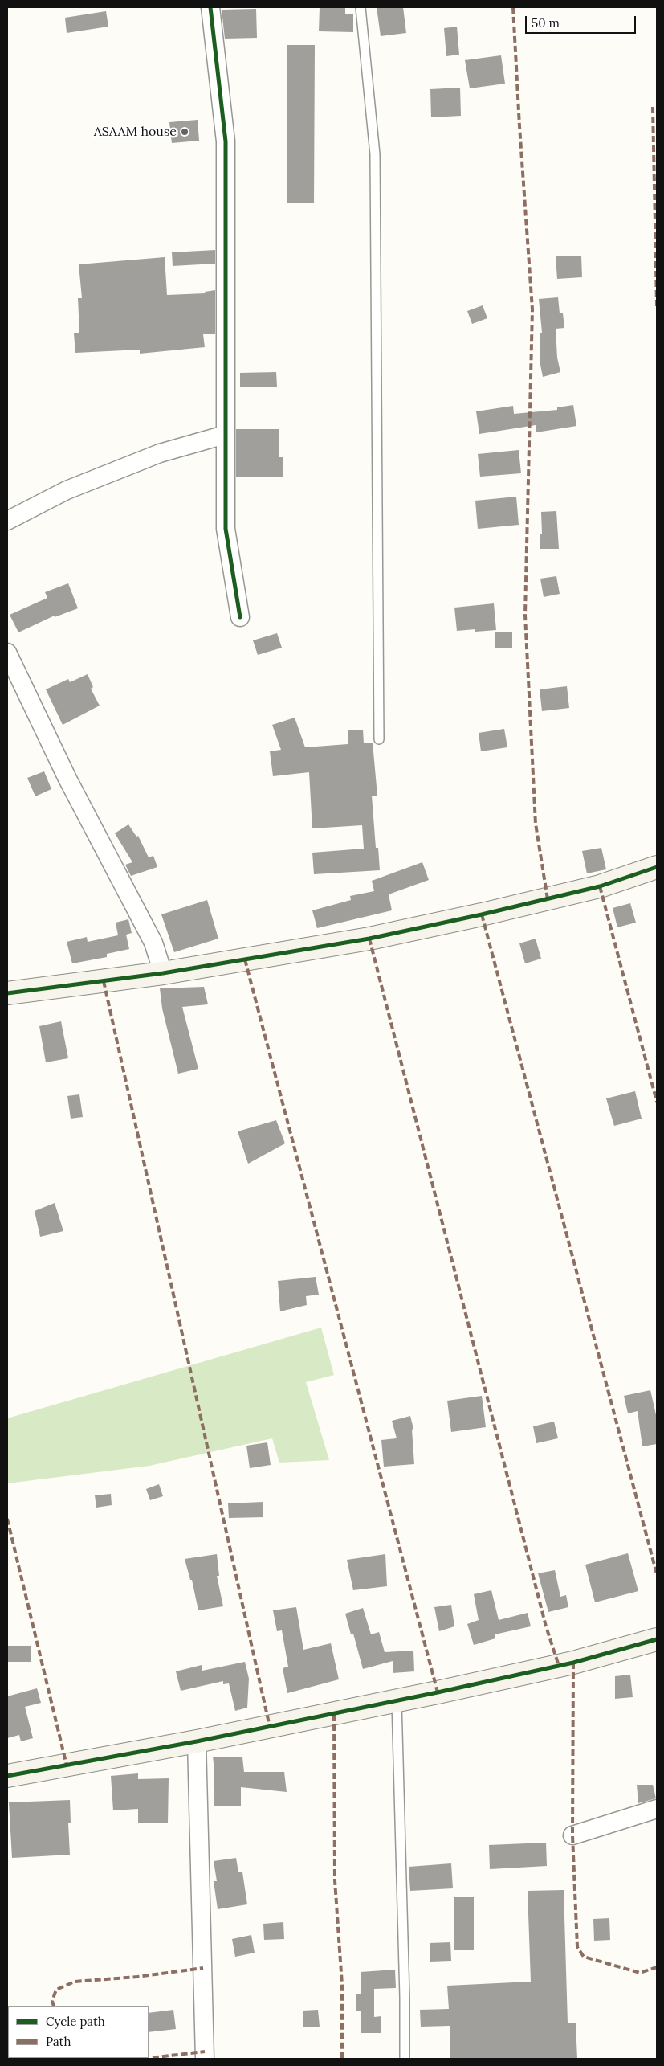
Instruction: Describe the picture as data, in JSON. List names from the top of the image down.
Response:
{
  "places": ["ASAAM house"],
  "legend": ["Cycle path", "Path"],
  "scale_bar": "50 m"
}
